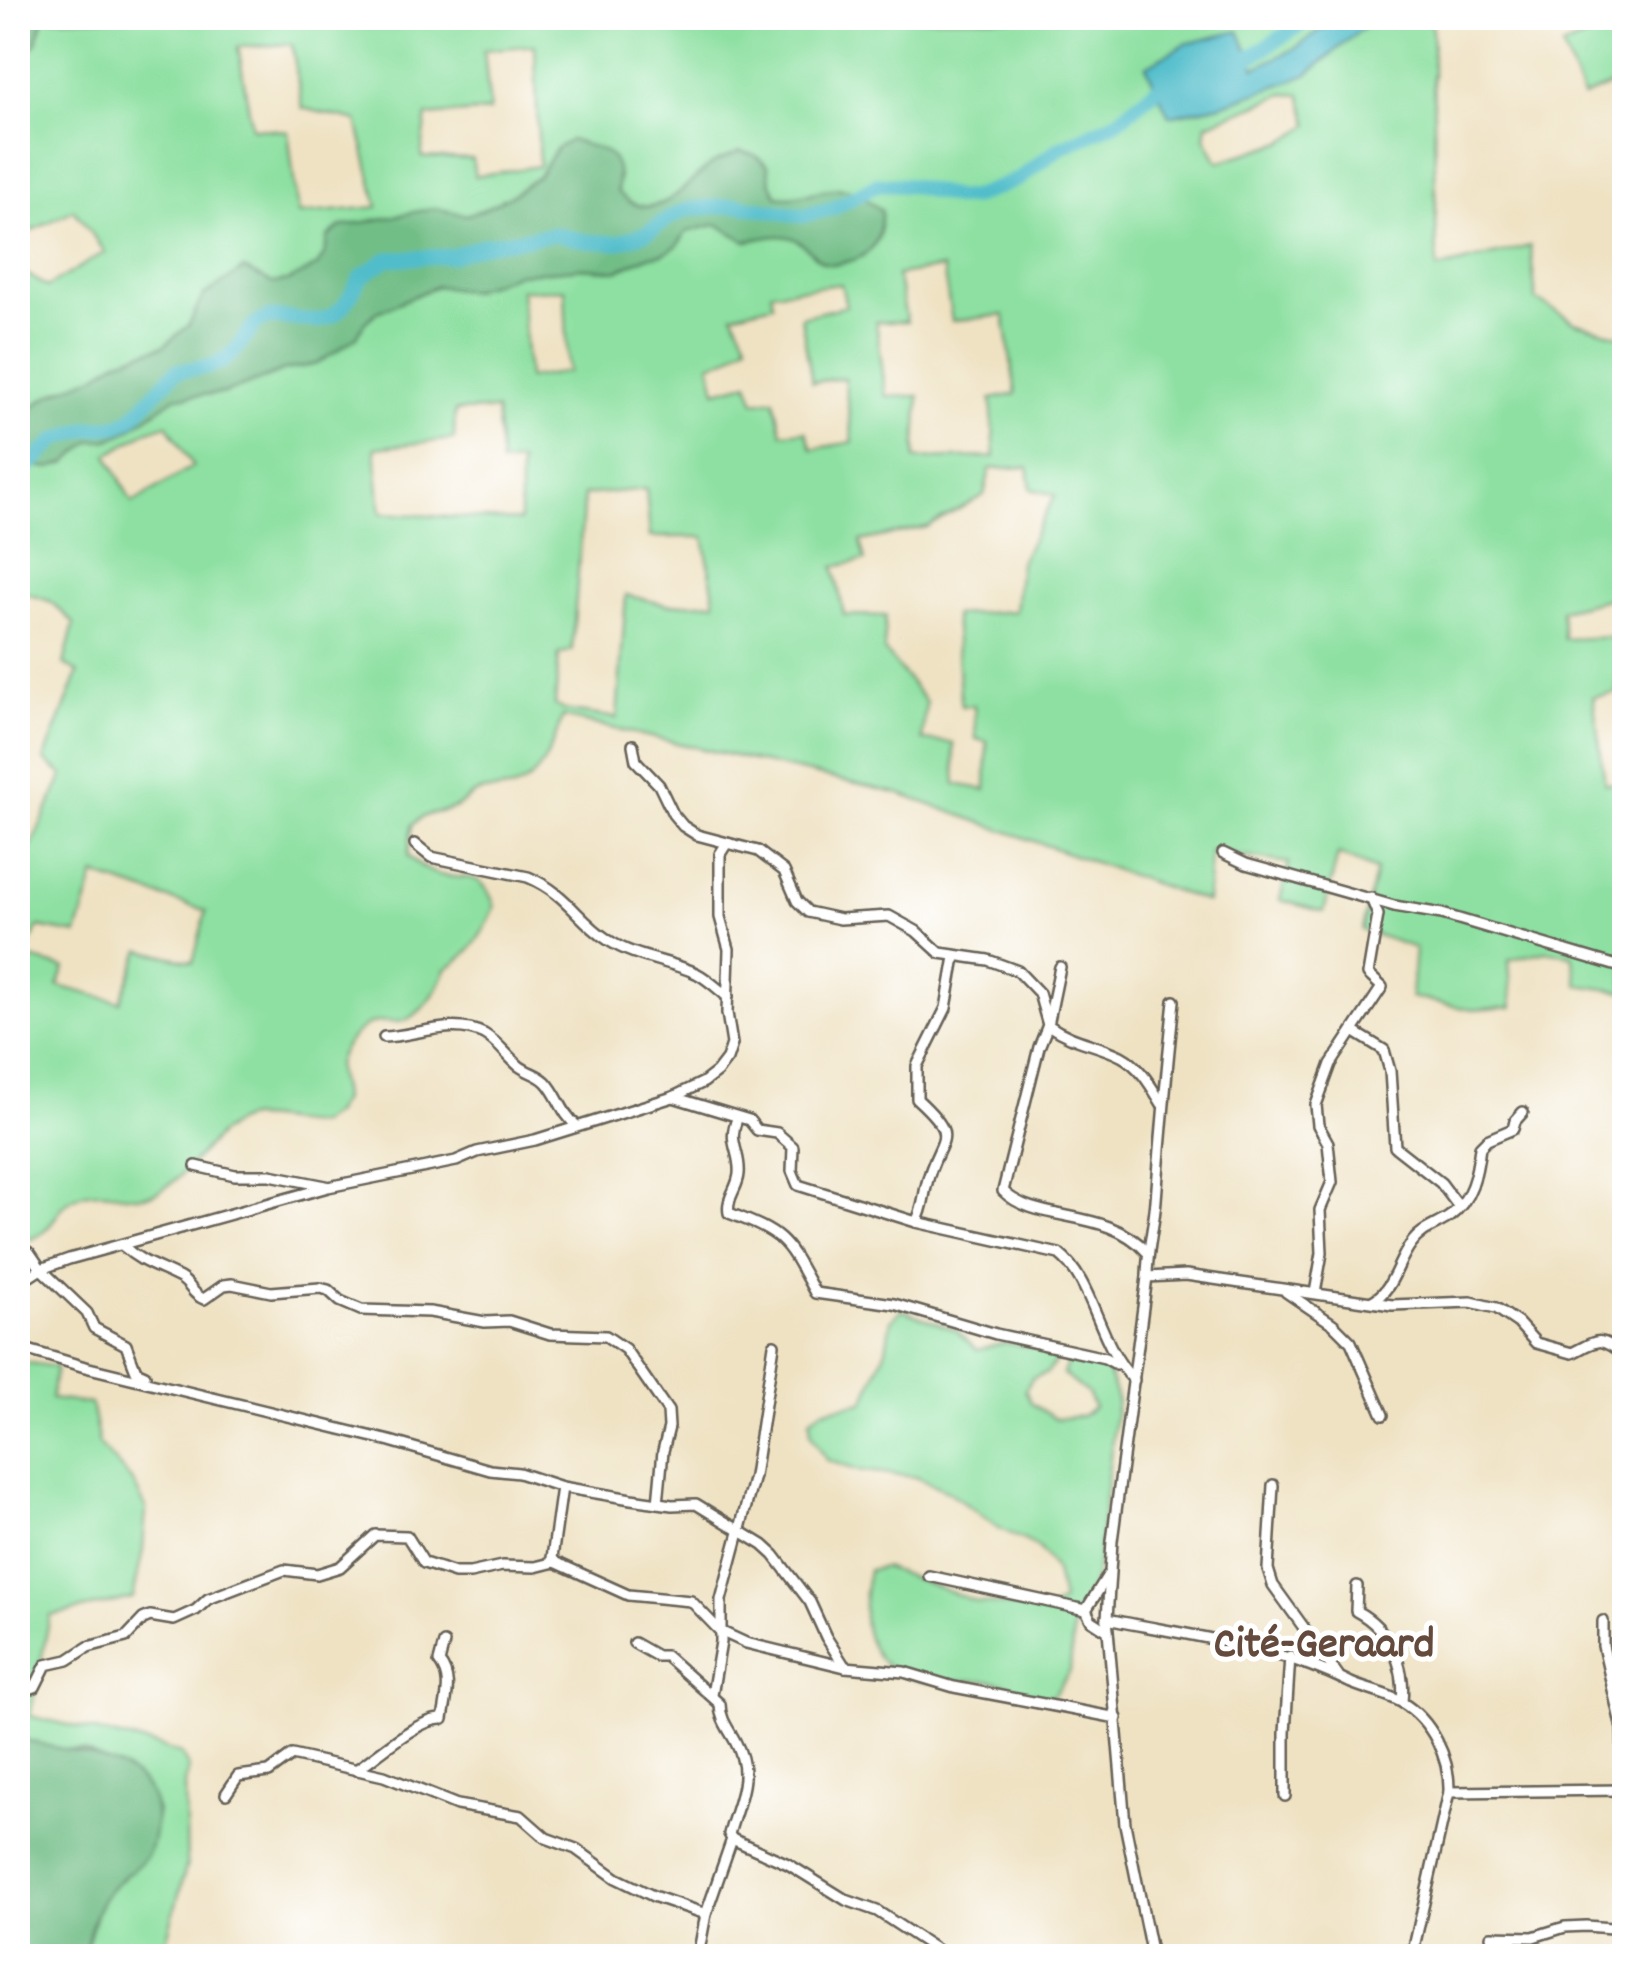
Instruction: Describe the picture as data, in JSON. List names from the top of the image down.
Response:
{
  "districts": ["Cité-Geraard"]
}
